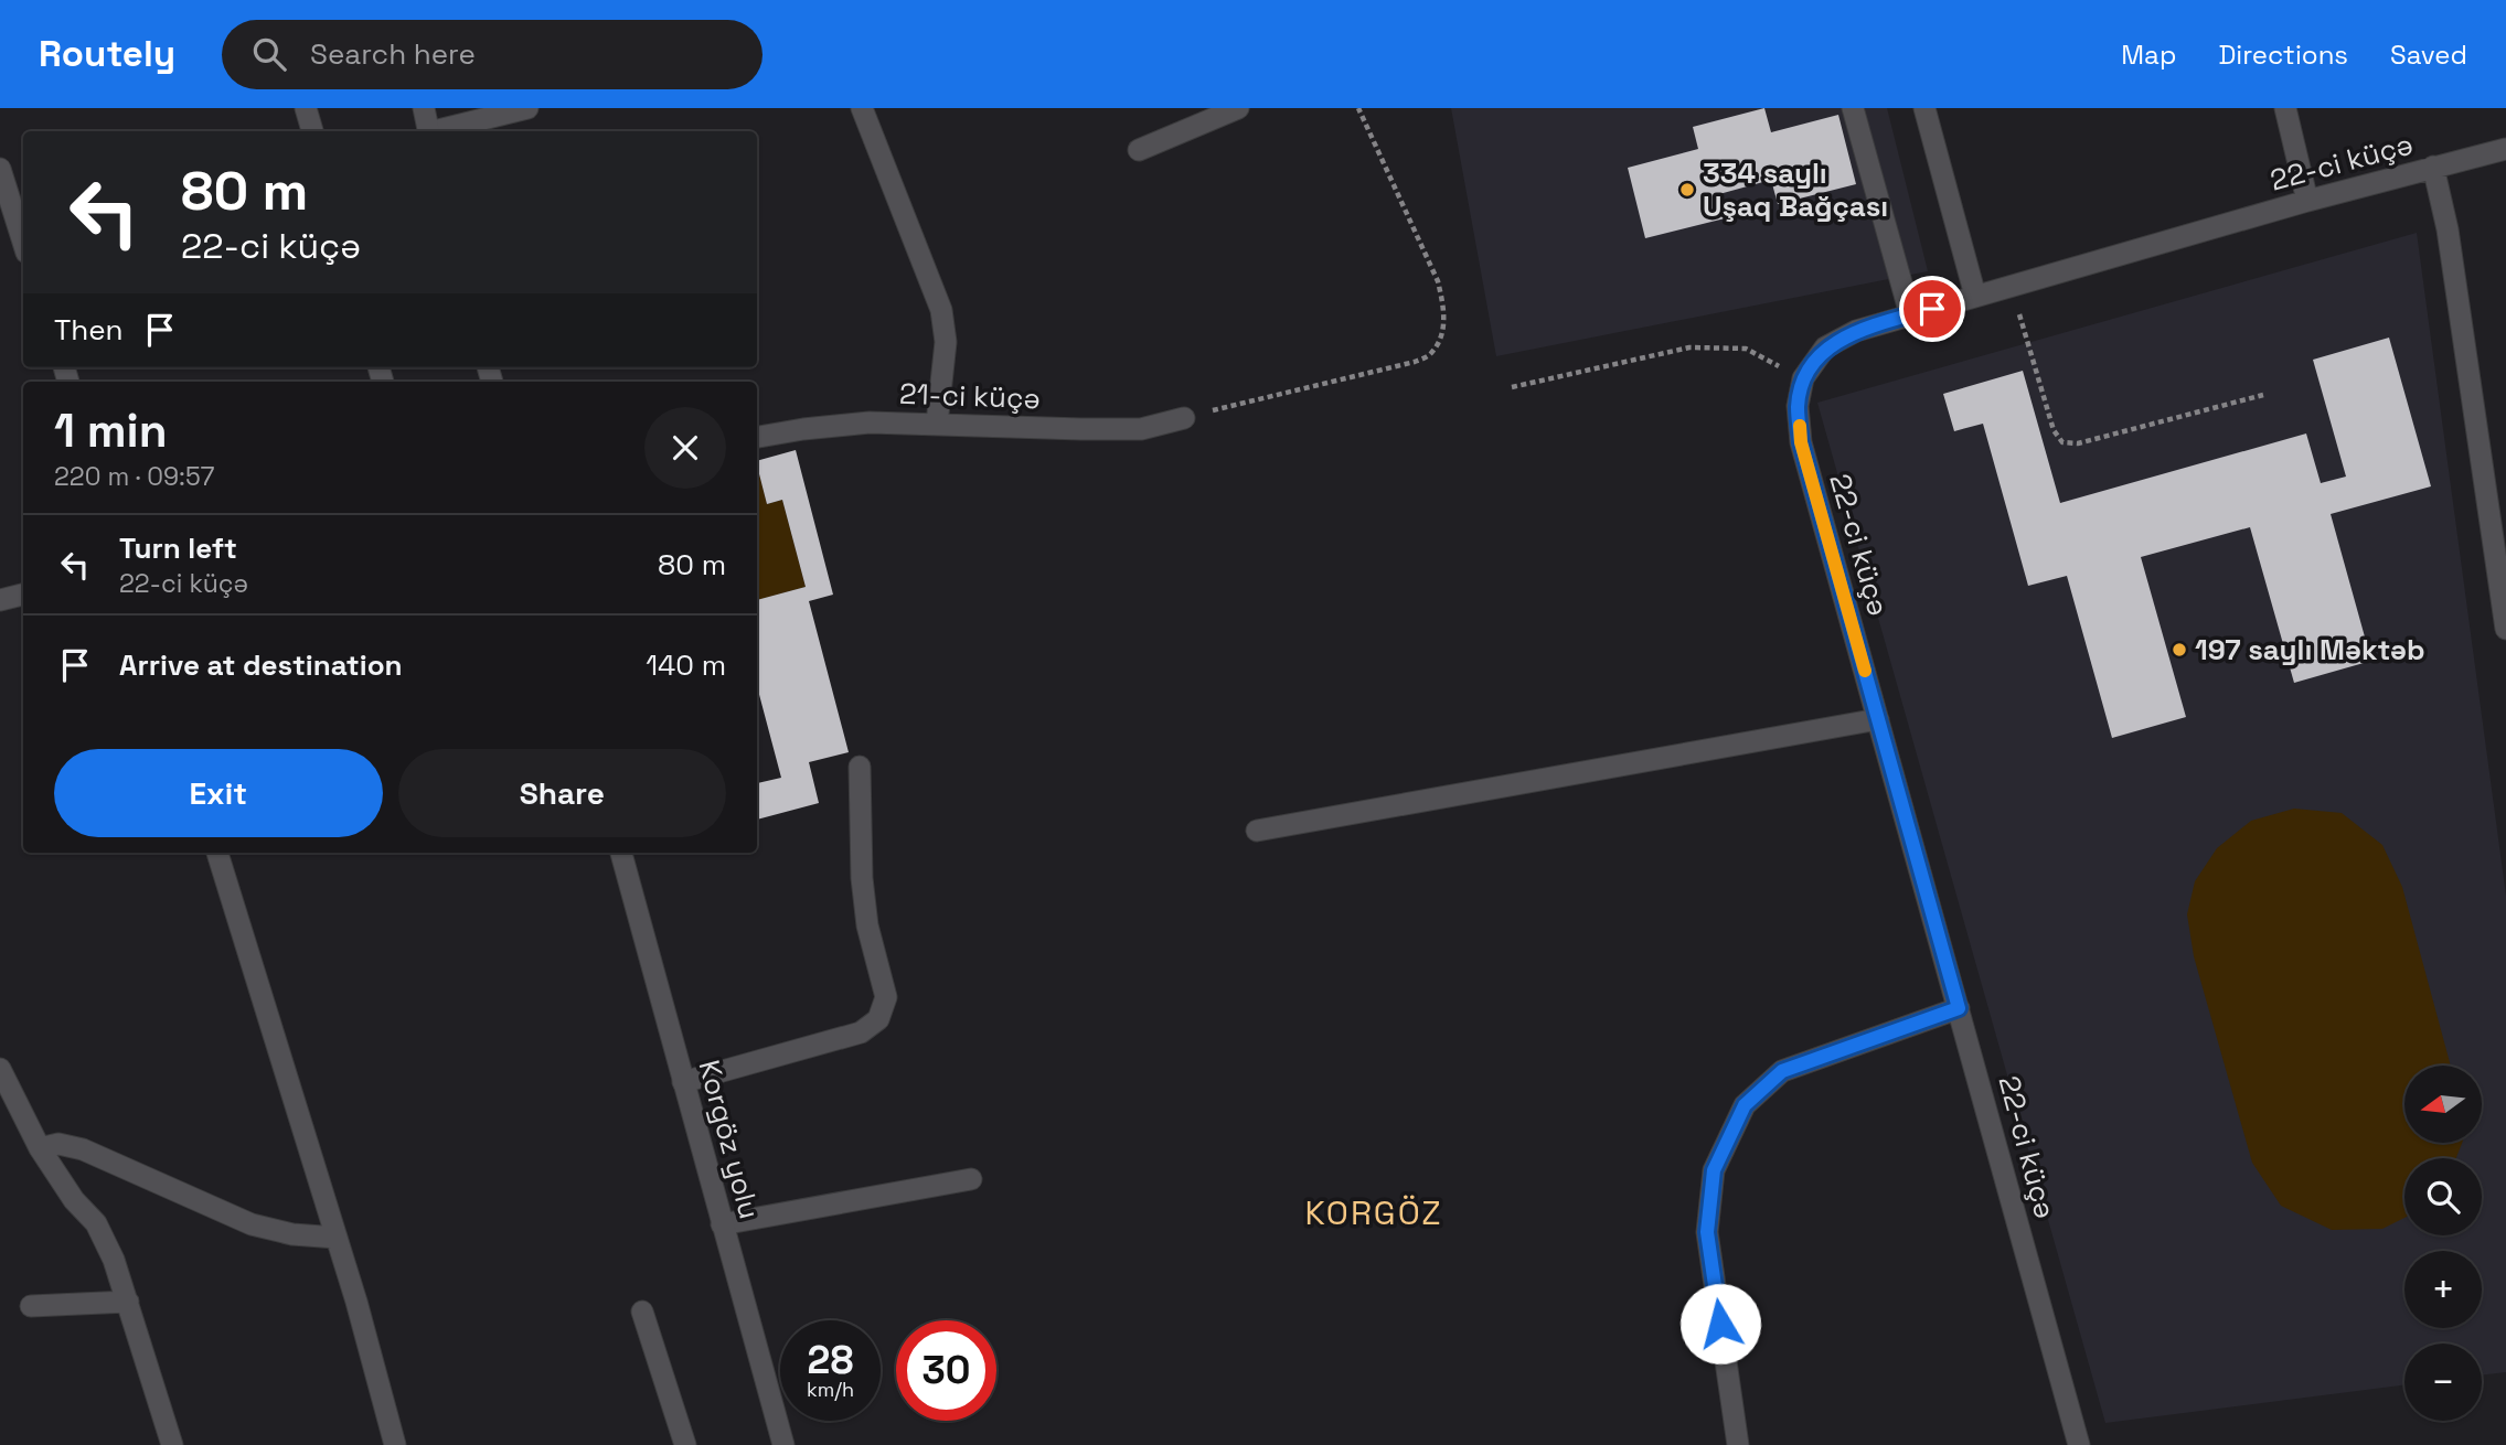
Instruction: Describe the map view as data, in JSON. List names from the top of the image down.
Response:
{
  "streets": {
    "street": ["22-ci küçə", "21-ci küçə", "Korgöz yolu"]
  },
  "districts": ["KORGÖZ"],
  "places": ["334 saylı Uşaq Bağçası", "197 saylı Məktəb"],
  "north": "left",
  "page": {
    "header": "Routely",
    "search": "Search here",
    "nav": ["Map", "Directions", "Saved"],
    "turn": ["80 m", "22-ci küçə"],
    "then": "Then",
    "heading": ["1 min", "220 m · 09:57"],
    "list": [
      {
        "name": "Turn left",
        "note": "22-ci küçə",
        "value": "80 m"
      },
      {
        "name": "Arrive at destination",
        "value": "140 m"
      }
    ],
    "buttons": ["Exit", "Share"],
    "map_buttons": ["+", "−"],
    "speed": "28 km/h",
    "limit": "30"
  }
}
